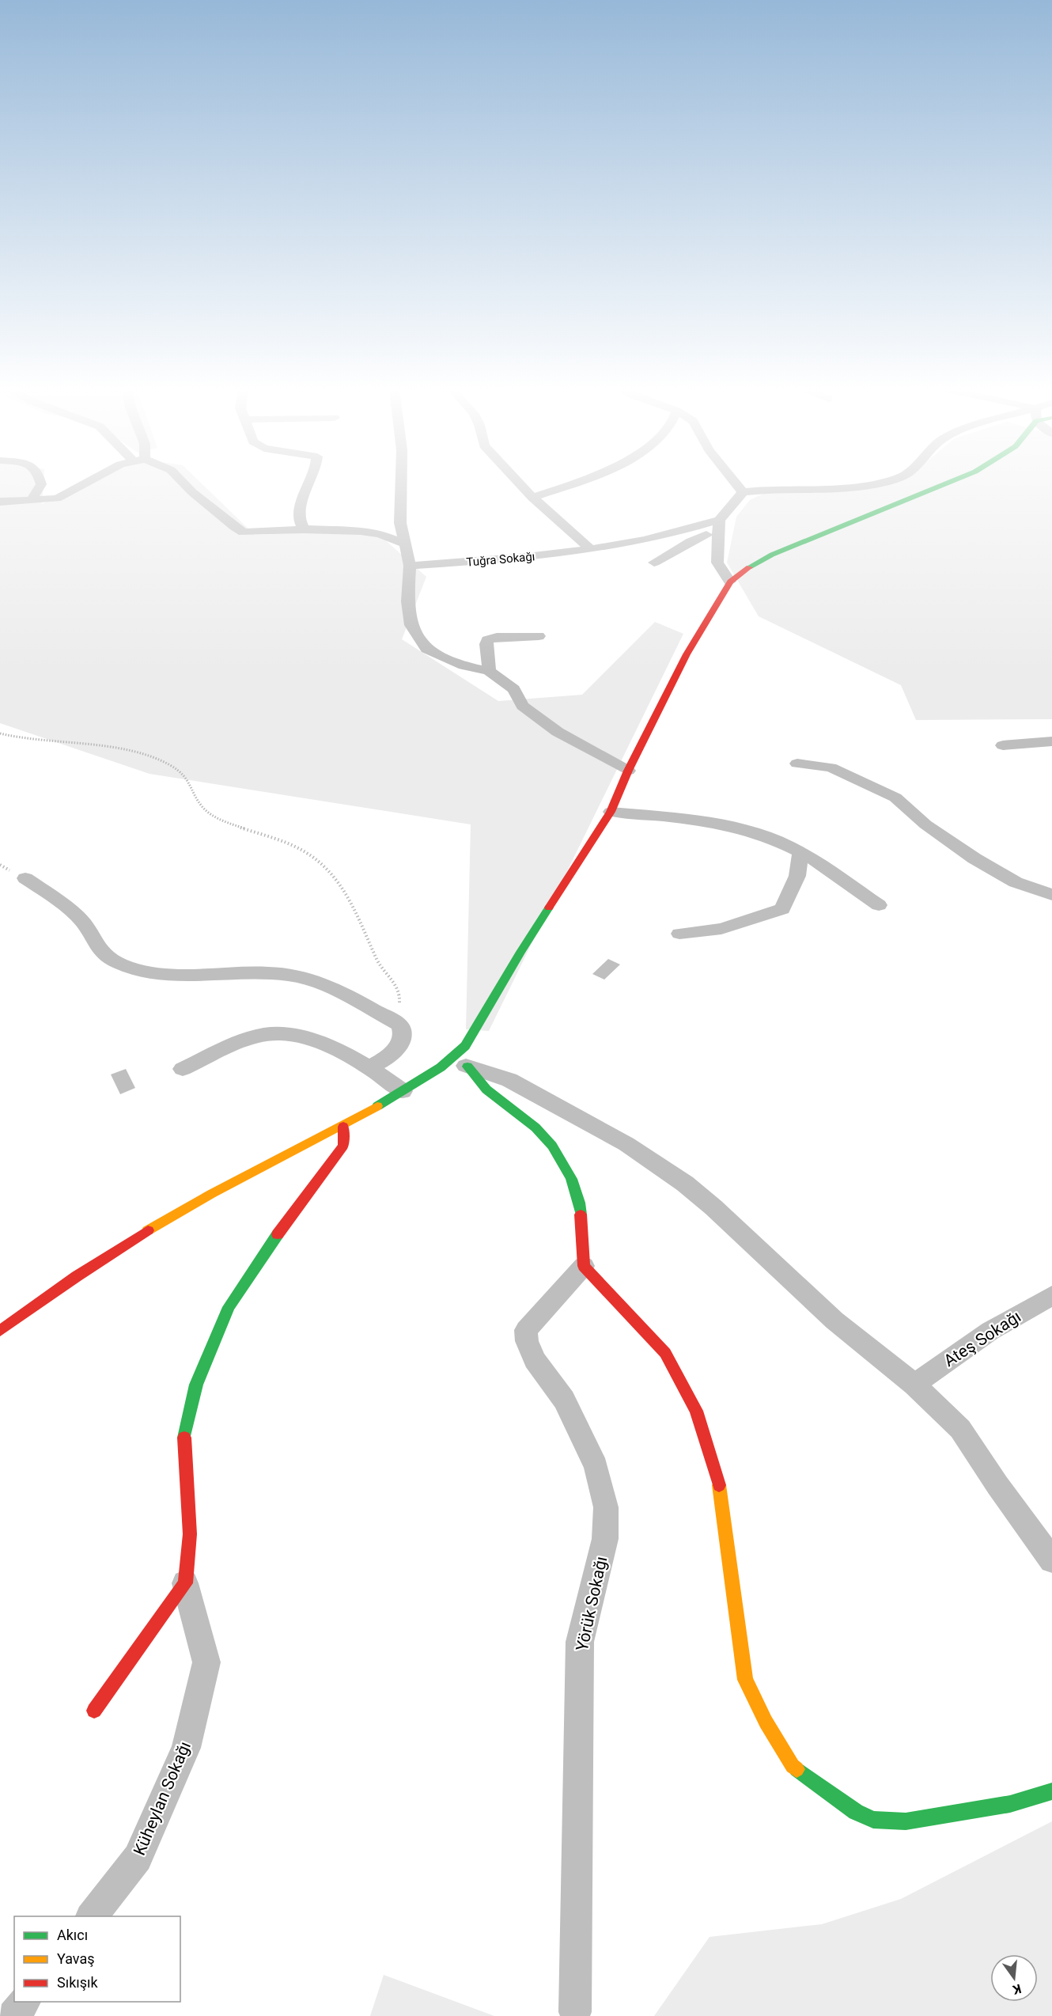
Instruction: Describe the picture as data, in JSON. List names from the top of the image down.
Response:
{
  "streets": {
    "street": [
      "Tuğra Sokağı",
      "Ateş Sokağı",
      "Yörük Sokağı",
      "Küheylan Sokağı"
    ]
  },
  "legend": ["Akıcı", "Yavaş", "Sıkışık"],
  "north": "bottom"
}
